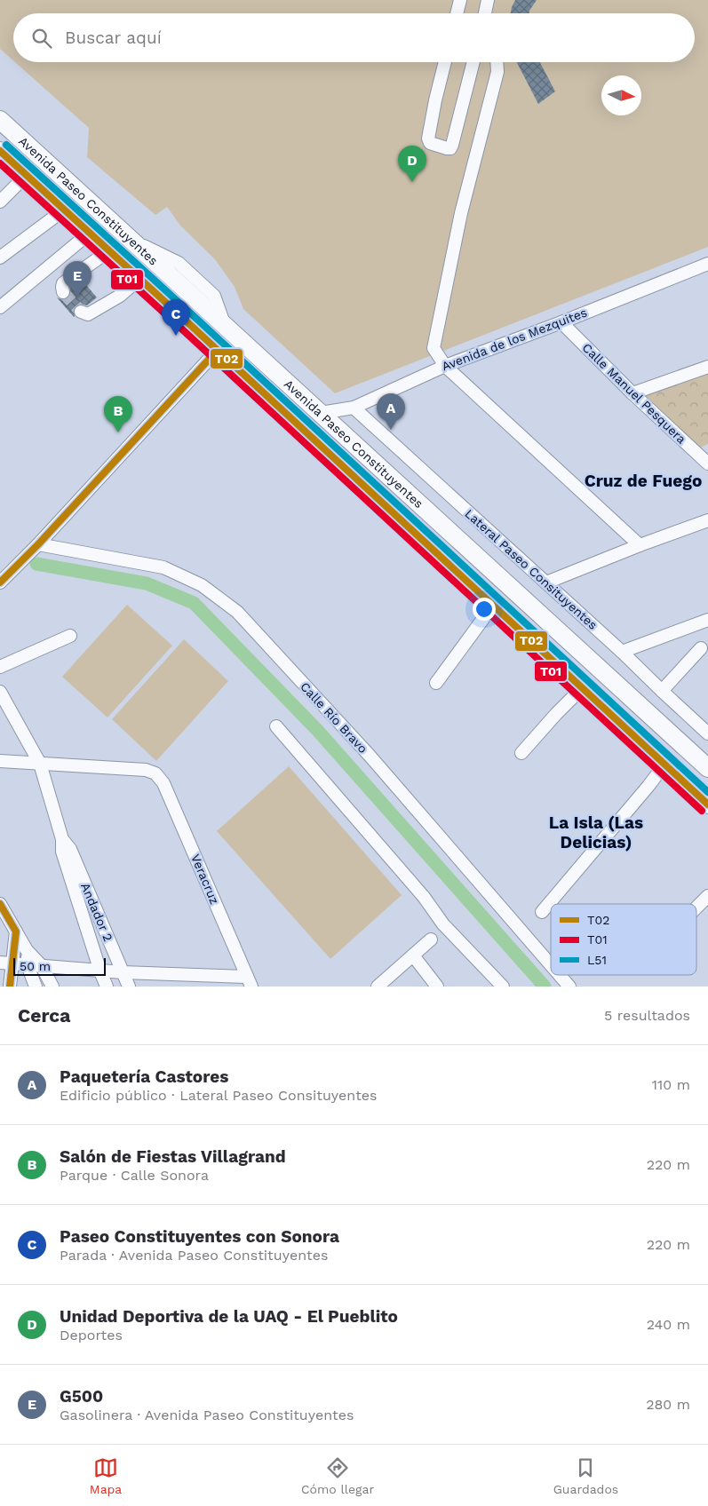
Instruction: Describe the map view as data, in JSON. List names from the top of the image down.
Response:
{
  "streets": {
    "highway": ["Avenida Paseo Constituyentes"],
    "street": [
      "Avenida de los Mezquites",
      "Calle Manuel Pesquera",
      "Lateral Paseo Consituyentes",
      "Calle Río Bravo",
      "Veracruz",
      "Andador 2"
    ]
  },
  "crossings": [
    ["Avenida Paseo Constituyentes", "Avenida de los Mezquites"],
    ["Avenida de los Mezquites", "Calle Manuel Pesquera"],
    ["Avenida de los Mezquites", "Lateral Paseo Consituyentes"],
    ["Veracruz", "Andador 2"]
  ],
  "districts": ["Cruz de Fuego", "La Isla (Las Delicias)"],
  "lines": ["transit line L51", "transit line T02", "transit line T01"],
  "legend": ["T02", "T01", "L51"],
  "scale_bar": "50 m",
  "north": "right",
  "page": {
    "search": "Buscar aquí",
    "pins": [
      "D",
      "E",
      "C",
      "A",
      "B"
    ],
    "scale": "50 m",
    "heading": ["Cerca", "5 resultados"],
    "list": [
      {
        "mark": "A",
        "name": "Paquetería Castores",
        "note": "Edificio público · Lateral Paseo Consituyentes",
        "value": "110 m"
      },
      {
        "mark": "B",
        "name": "Salón de Fiestas Villagrand",
        "note": "Parque · Calle Sonora",
        "value": "220 m"
      },
      {
        "mark": "C",
        "name": "Paseo Constituyentes con Sonora",
        "note": "Parada · Avenida Paseo Constituyentes",
        "value": "220 m"
      },
      {
        "mark": "D",
        "name": "Unidad Deportiva de la UAQ - El Pueblito",
        "note": "Deportes",
        "value": "240 m"
      },
      {
        "mark": "E",
        "name": "G500",
        "note": "Gasolinera · Avenida Paseo Constituyentes",
        "value": "280 m"
      }
    ],
    "nav": ["Mapa", "Cómo llegar", "Guardados"]
  }
}
